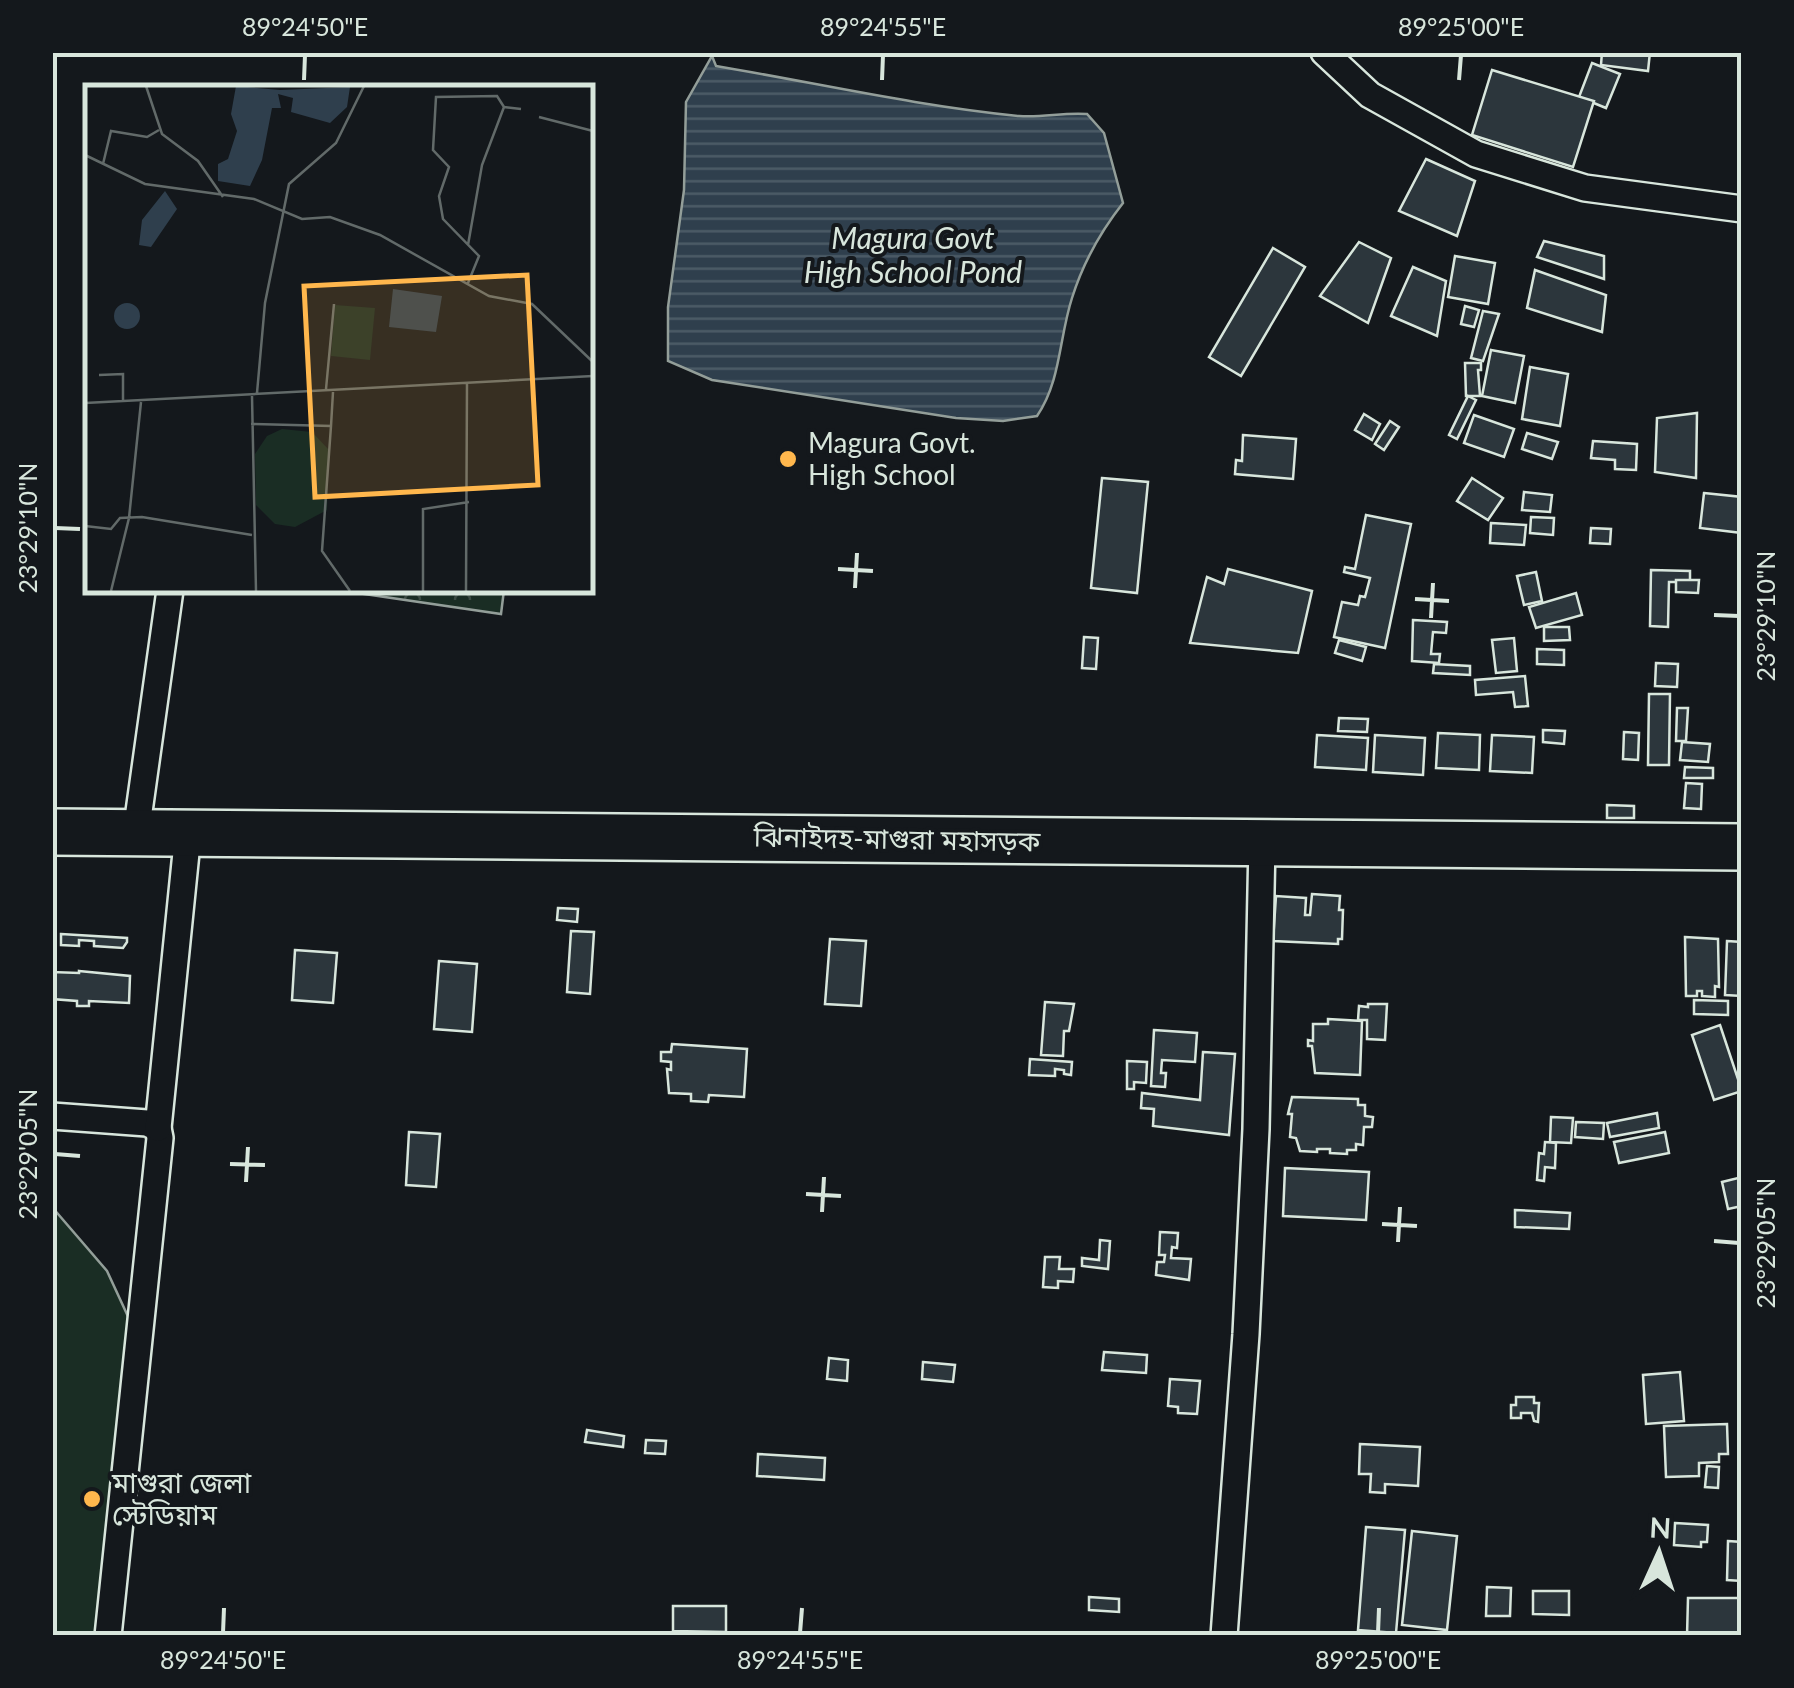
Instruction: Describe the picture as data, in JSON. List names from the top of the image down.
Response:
{
  "streets": {
    "highway": ["ঝিনাইদহ-মাগুরা মহাসড়ক"]
  },
  "water": ["Magura Govt High School Pond"],
  "places": ["Magura Govt. High School", "মাগুরা জেলা স্টেডিয়াম"],
  "north": "top",
  "coordinates": [
    "89°24'50\"E",
    "89°24'55\"E",
    "89°25'00\"E",
    "23°29'10\"N",
    "23°29'05\"N"
  ]
}
